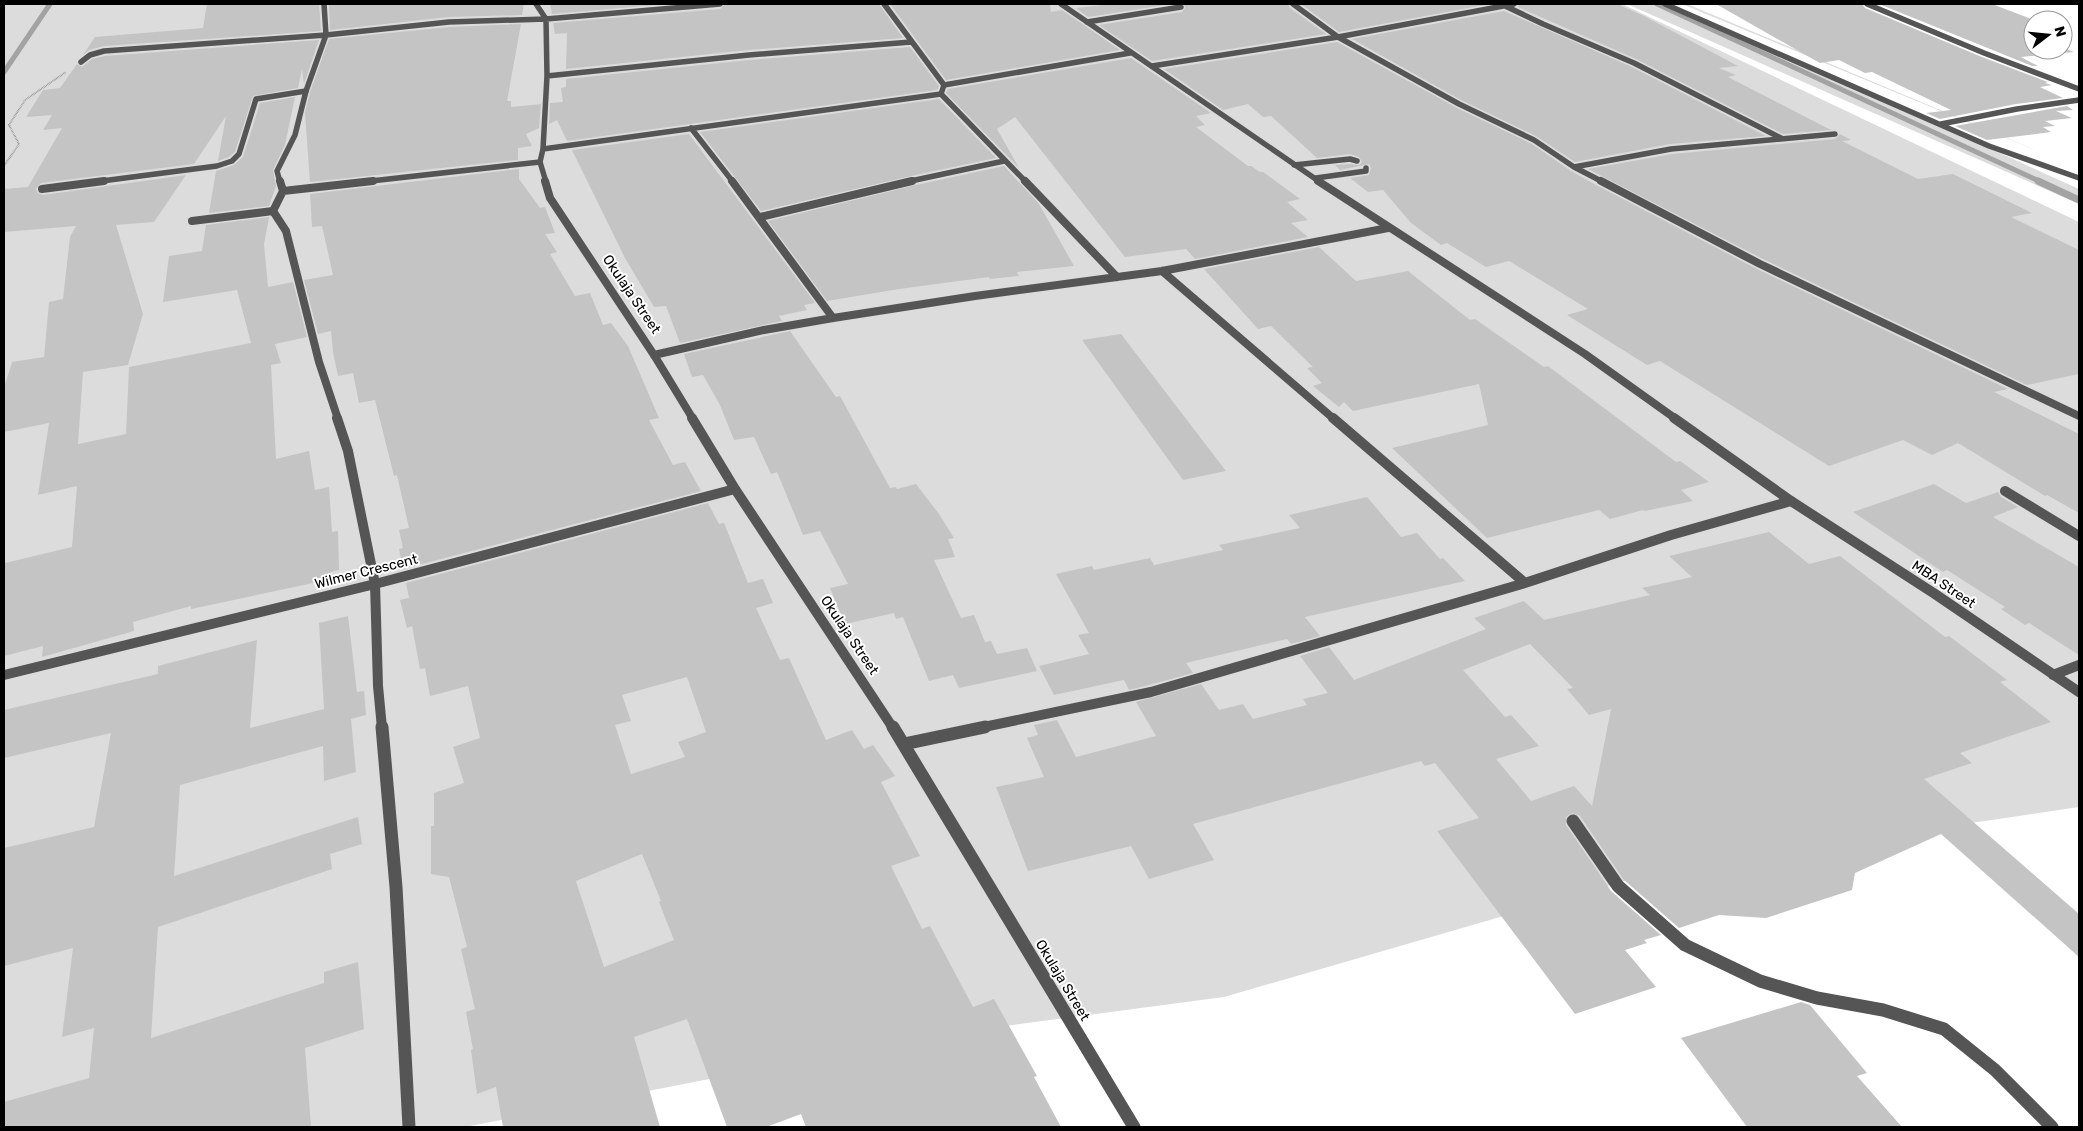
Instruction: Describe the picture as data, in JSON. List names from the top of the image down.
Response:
{
  "streets": {
    "street": ["Okulaja Street", "Wilmer Crescent", "MBA Street"]
  },
  "crossings": [
    ["Okulaja Street", "Wilmer Crescent"]
  ],
  "north": "right"
}
